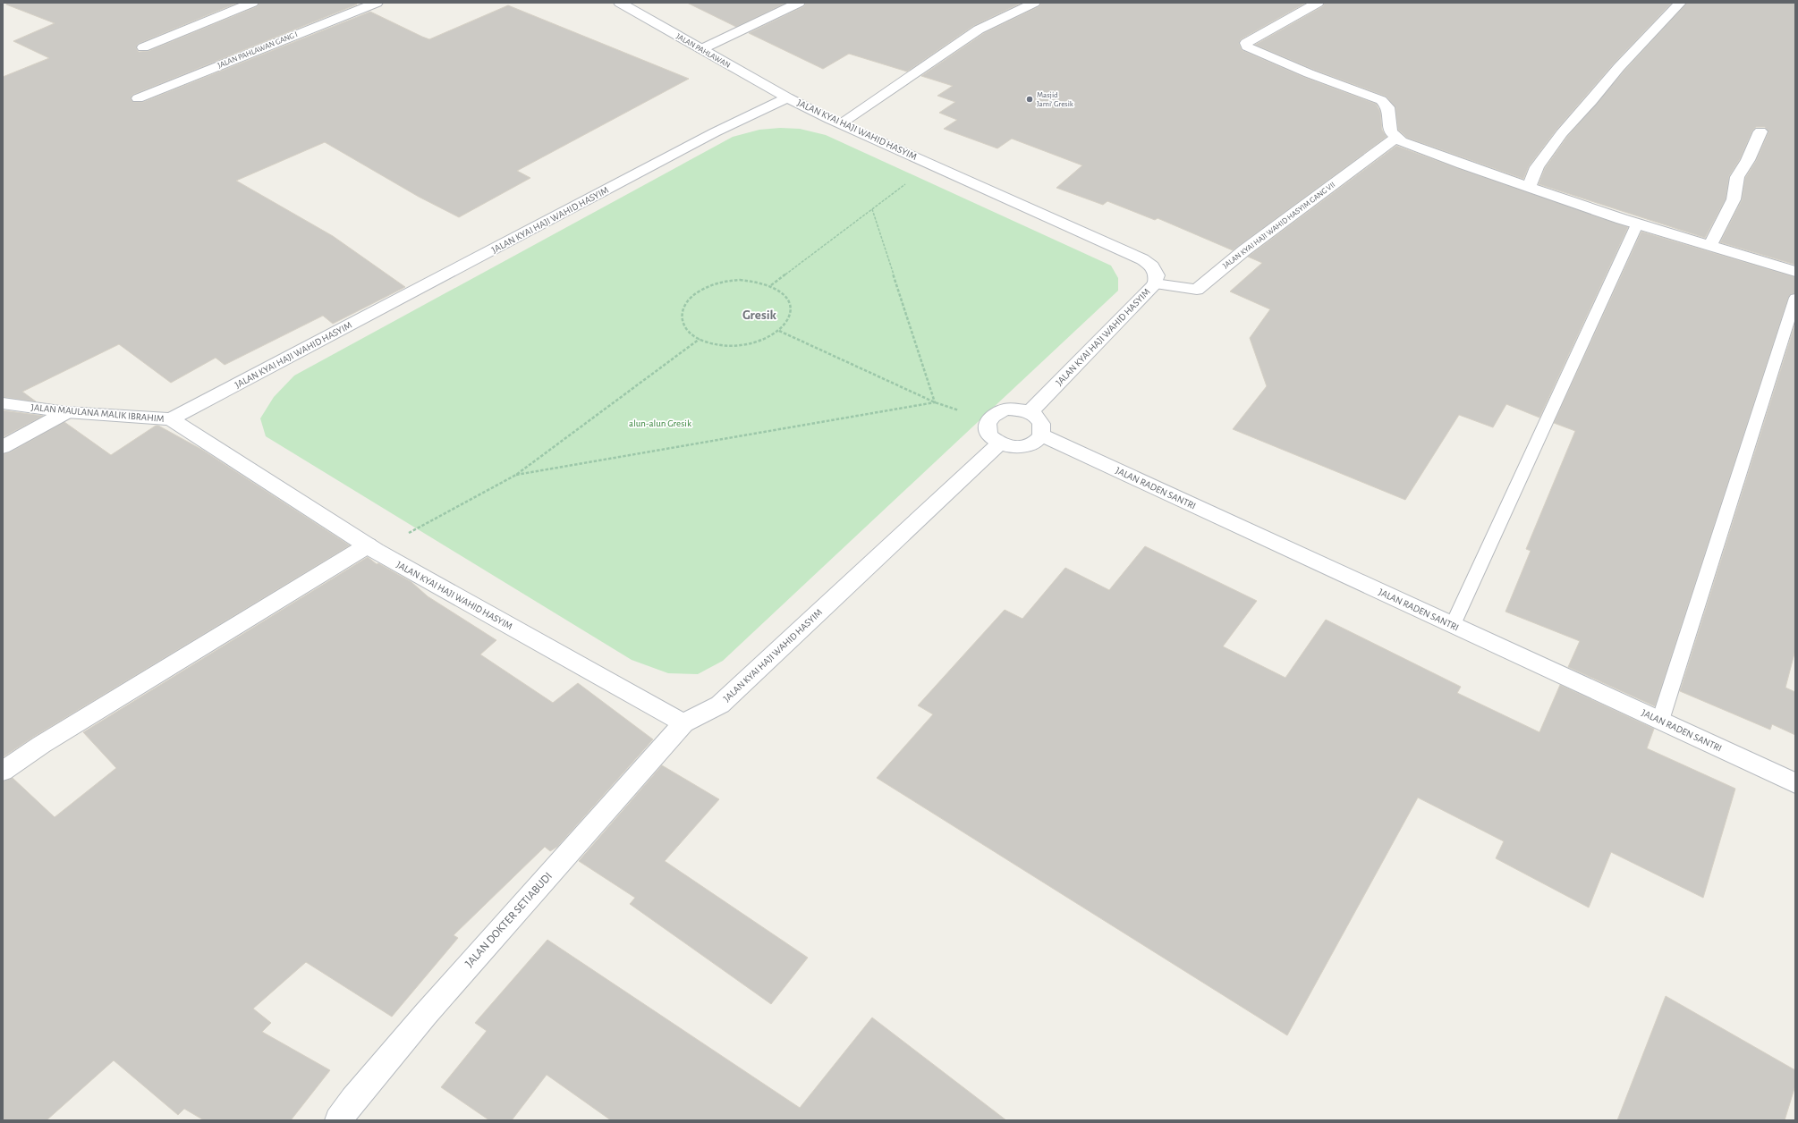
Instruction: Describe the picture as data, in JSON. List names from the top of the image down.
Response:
{
  "streets": {
    "street": [
      "JALAN PAHLAWAN GANG I",
      "JALAN PAHLAWAN",
      "JALAN KYAI HAJI WAHID HASYIM",
      "JALAN KYAI HAJI WAHID HASYIM GANG VII",
      "JALAN MAULANA MALIK IBRAHIM",
      "JALAN RADEN SANTRI",
      "JALAN DOKTER SETIABUDI"
    ]
  },
  "crossings": [
    ["JALAN PAHLAWAN", "JALAN KYAI HAJI WAHID HASYIM"],
    ["JALAN KYAI HAJI WAHID HASYIM", "JALAN KYAI HAJI WAHID HASYIM GANG VII"],
    ["JALAN KYAI HAJI WAHID HASYIM", "JALAN MAULANA MALIK IBRAHIM"],
    ["JALAN KYAI HAJI WAHID HASYIM", "JALAN RADEN SANTRI"],
    ["JALAN KYAI HAJI WAHID HASYIM", "JALAN DOKTER SETIABUDI"]
  ],
  "districts": ["Gresik"],
  "parks": ["alun-alun Gresik"],
  "places": ["Masjid Jami' Gresik"]
}
